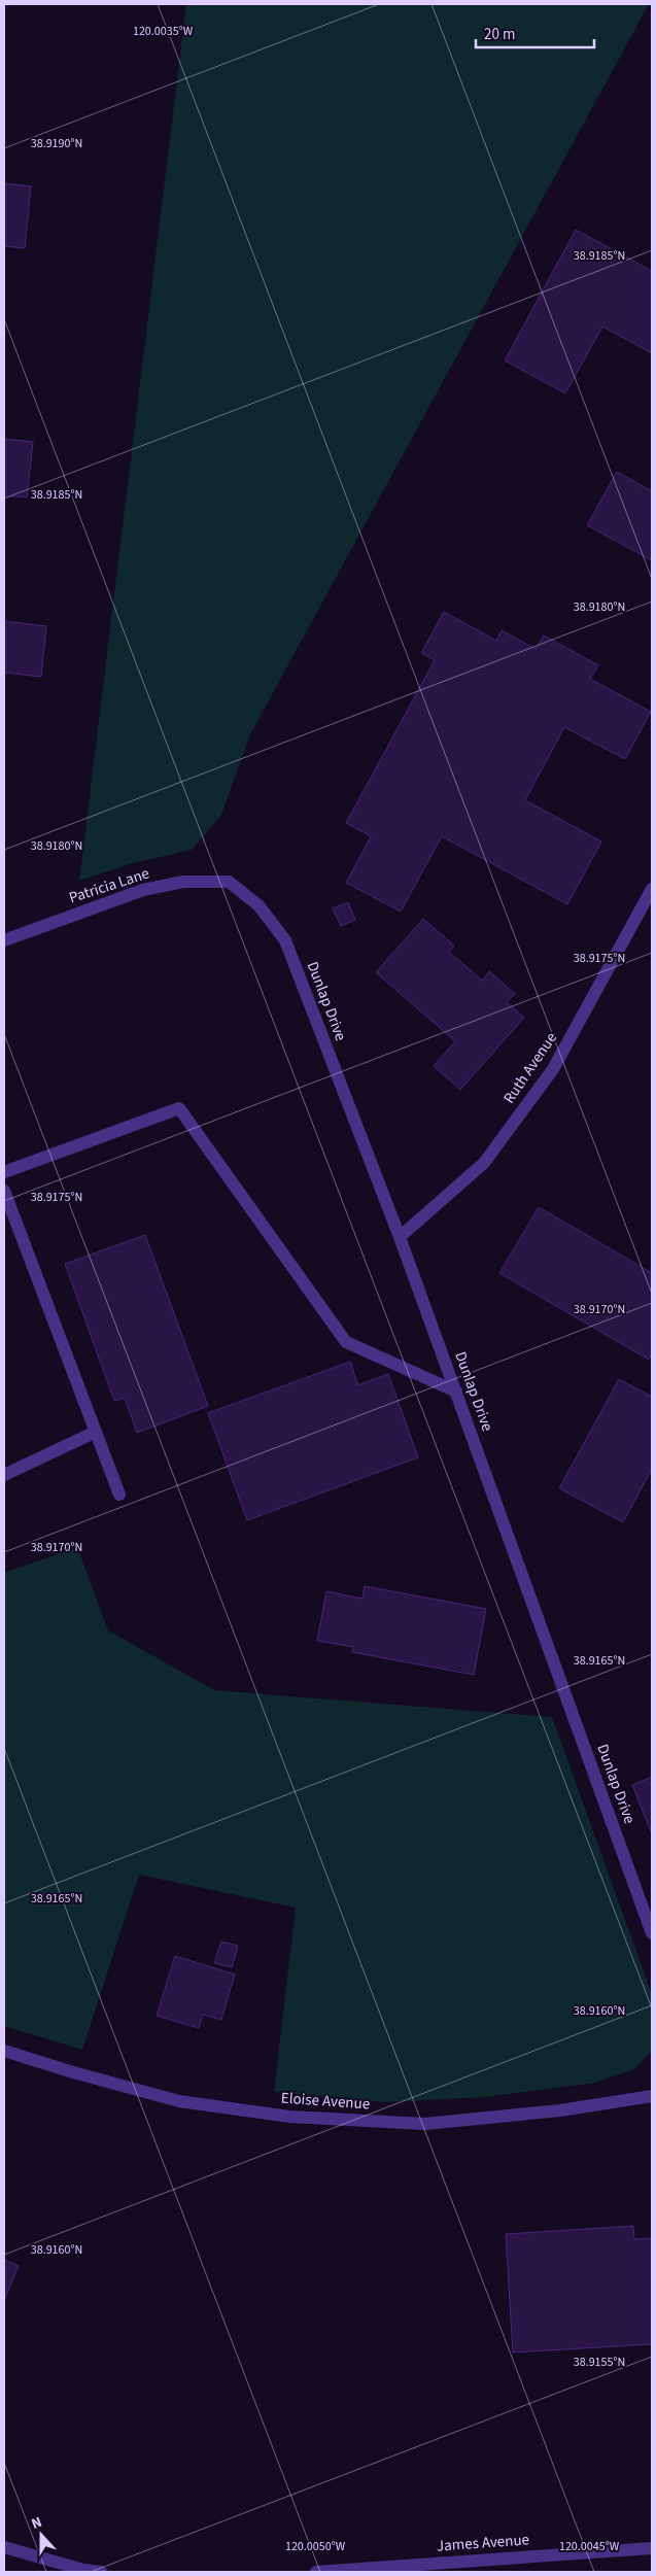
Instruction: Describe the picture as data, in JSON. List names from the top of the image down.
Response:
{
  "streets": {
    "street": [
      "Patricia Lane",
      "Dunlap Drive",
      "Ruth Avenue",
      "Eloise Avenue",
      "James Avenue"
    ]
  },
  "crossings": [
    ["Patricia Lane", "Dunlap Drive"],
    ["Dunlap Drive", "Ruth Avenue"]
  ],
  "scale_bar": "20 m",
  "north": "top",
  "coordinates": [
    "120.0035°W",
    "38.9190°N",
    "38.9185°N",
    "38.9180°N",
    "38.9175°N",
    "38.9170°N",
    "38.9165°N",
    "38.9160°N",
    "38.9155°N",
    "120.0050°W",
    "120.0045°W"
  ]
}
